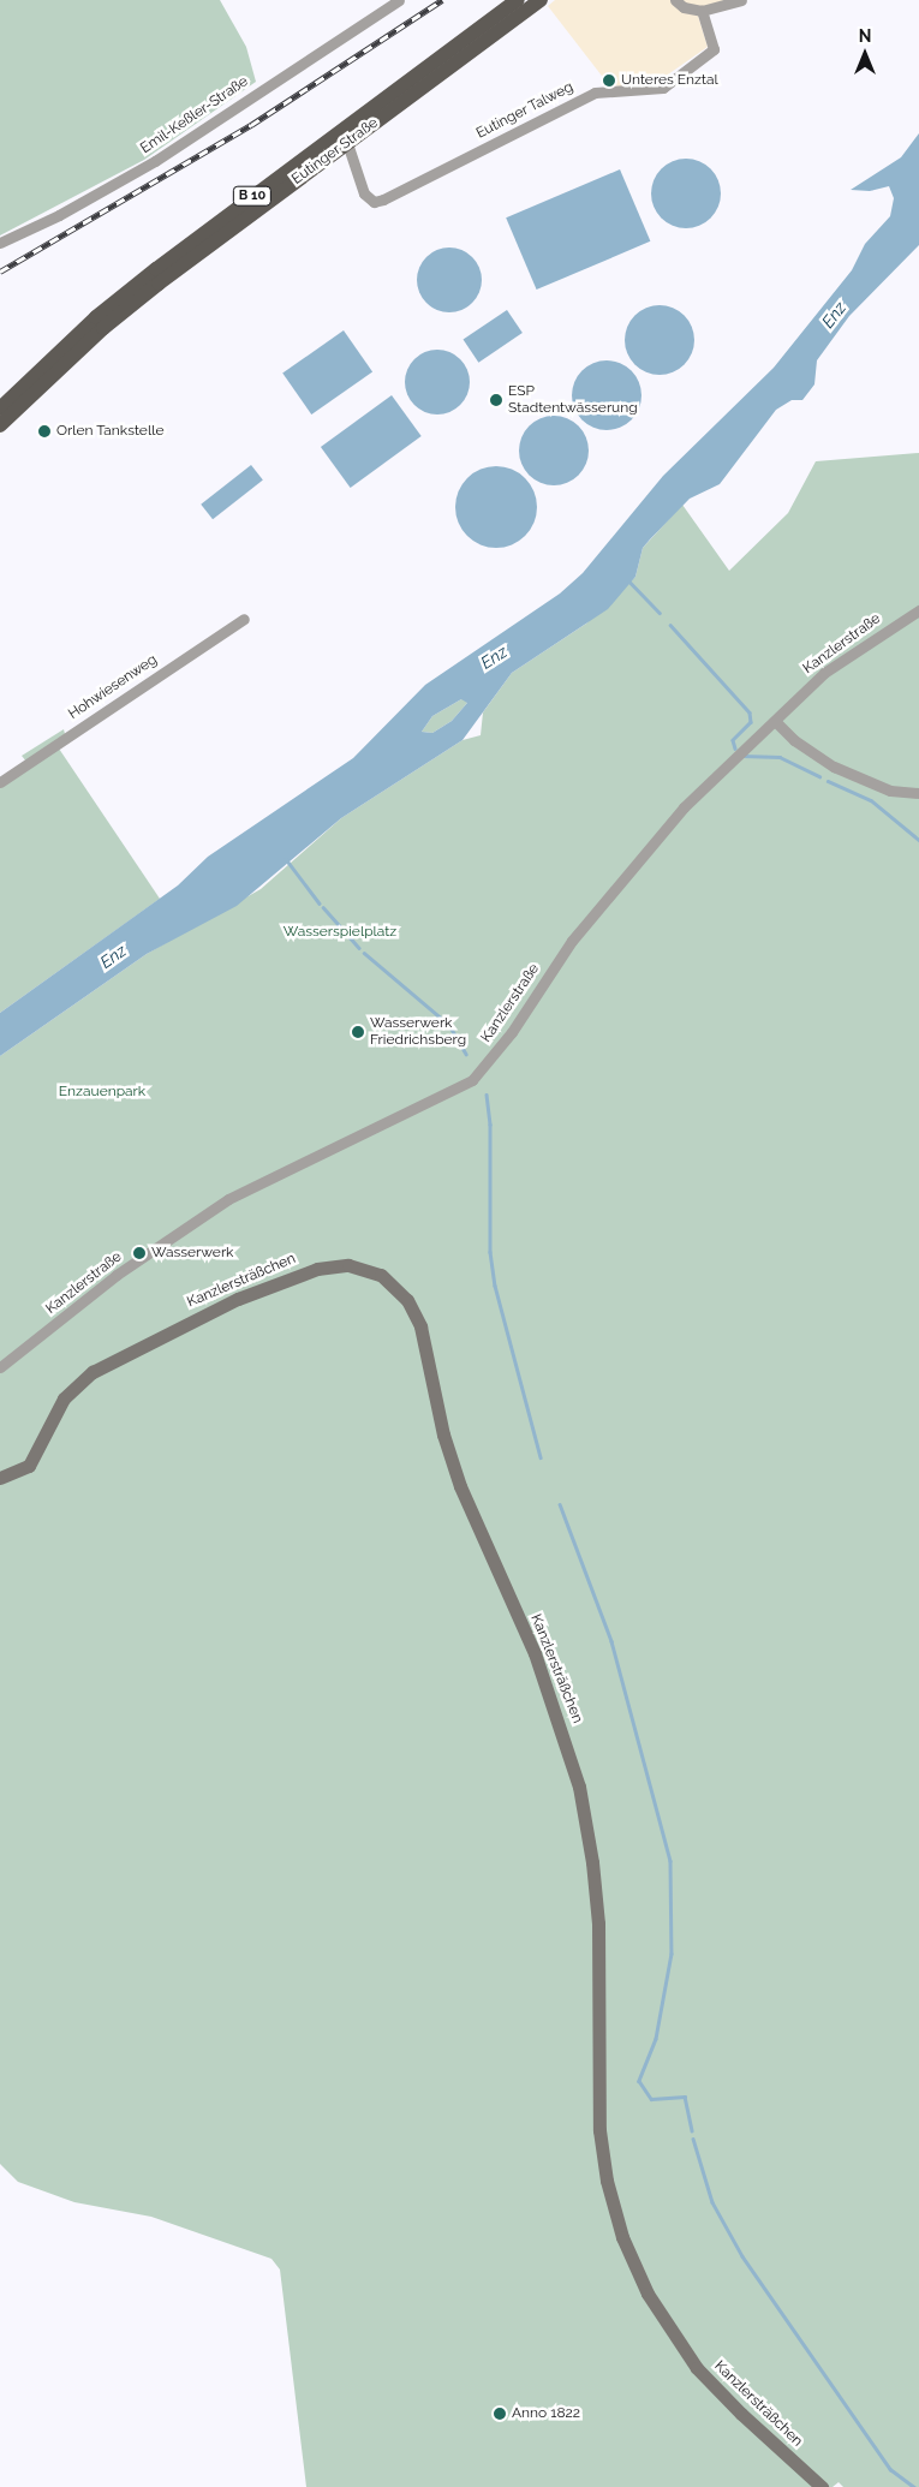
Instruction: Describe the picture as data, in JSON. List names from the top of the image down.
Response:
{
  "streets": {
    "main road": ["Eutinger Straße", "B 10", "Kanzlersträßchen"],
    "street": [
      "Eutinger Talweg",
      "Emil-Keßler-Straße",
      "Kanzlerstraße",
      "Hohwiesenweg"
    ]
  },
  "crossings": [
    ["Eutinger Talweg", "Eutinger Straße"]
  ],
  "water": ["Enz"],
  "parks": ["Wasserspielplatz", "Enzauenpark"],
  "places": [
    "Unteres Enztal",
    "ESP Stadtentwässerung",
    "Orlen Tankstelle",
    "Wasserwerk Friedrichsberg",
    "Wasserwerk",
    "Anno 1822"
  ],
  "north": "top"
}
